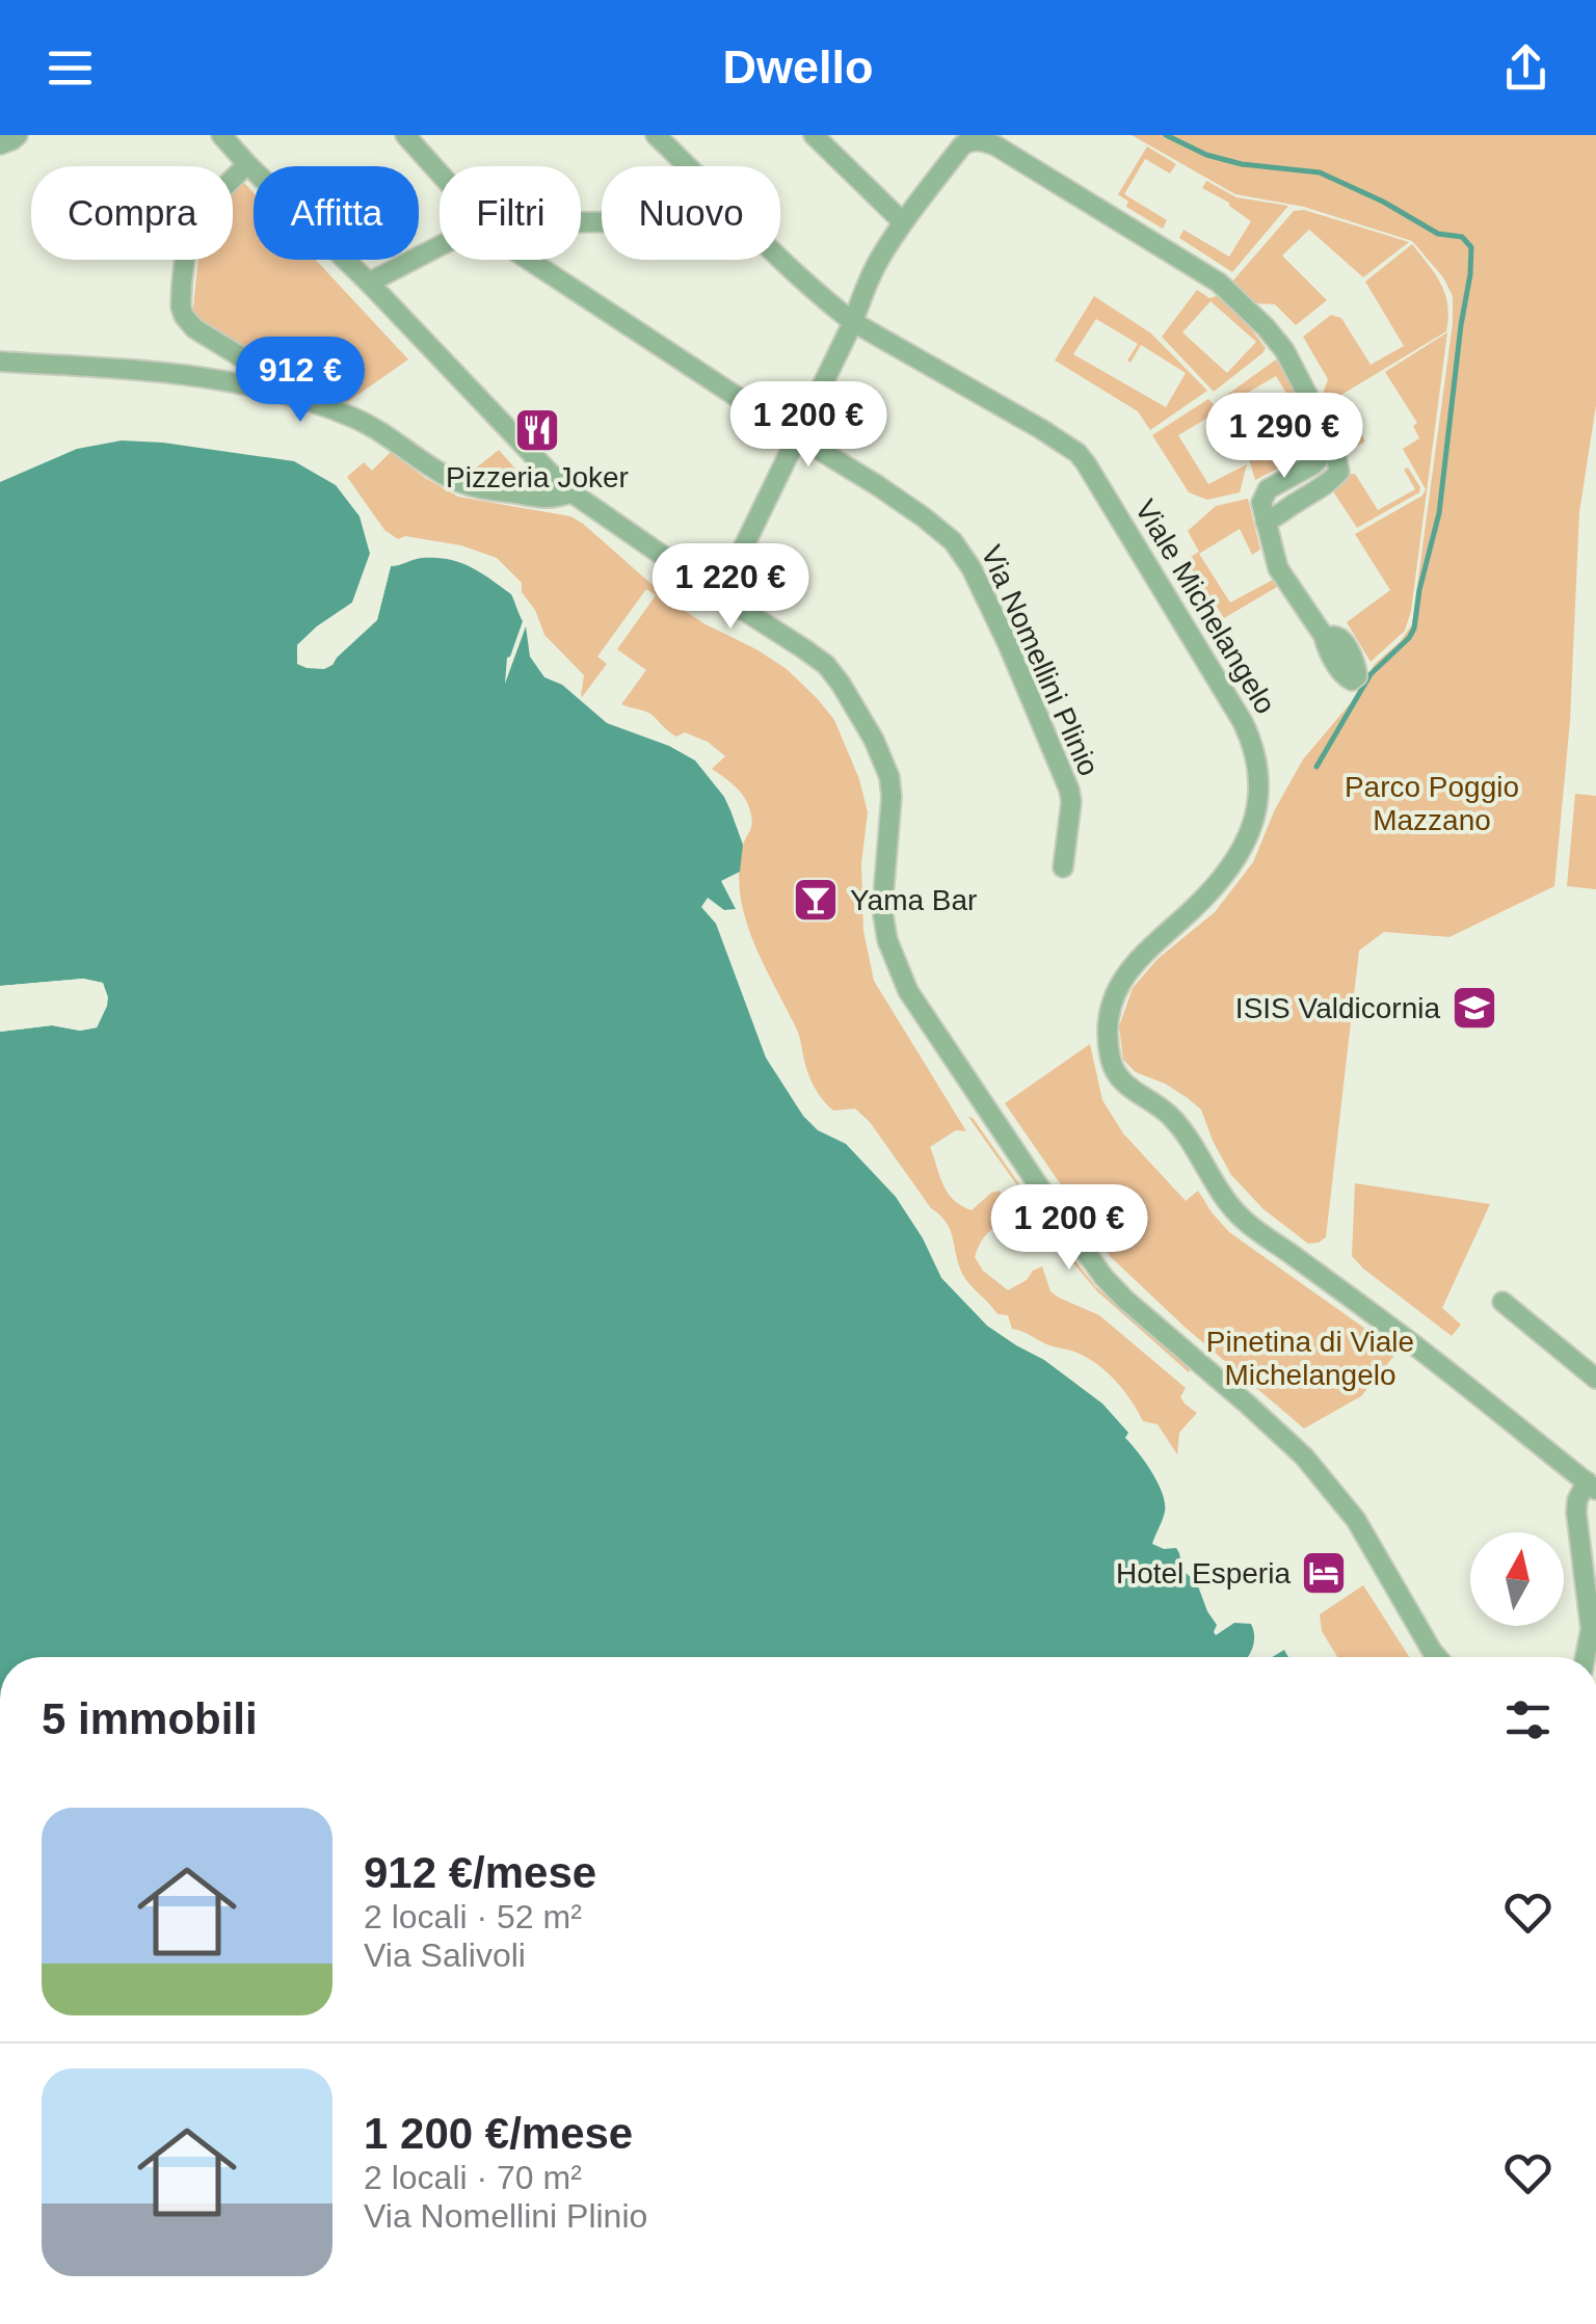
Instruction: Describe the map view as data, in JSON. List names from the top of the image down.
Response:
{
  "streets": {
    "street": ["Viale Michelangelo", "Via Nomellini Plinio"]
  },
  "parks": ["Parco Poggio Mazzano", "Pinetina di Viale Michelangelo"],
  "places": {
    "restaurant": ["Pizzeria Joker"],
    "bar": ["Yama Bar"],
    "school or university": ["ISIS Valdicornia"],
    "hotel": ["Hotel Esperia"]
  },
  "north": "top",
  "page": {
    "header": "Dwello",
    "chip": [
      "Compra",
      "Affitta",
      "Filtri",
      "Nuovo"
    ],
    "price": [
      "912 €",
      "1 200 €",
      "1 290 €",
      "1 220 €",
      "1 200 €"
    ],
    "heading": "5 immobili",
    "list": [
      {
        "name": "912 €/mese",
        "note": "2 locali · 52 m² · Via Salivoli"
      },
      {
        "name": "1 200 €/mese",
        "note": "2 locali · 70 m² · Via Nomellini Plinio"
      }
    ]
  }
}
